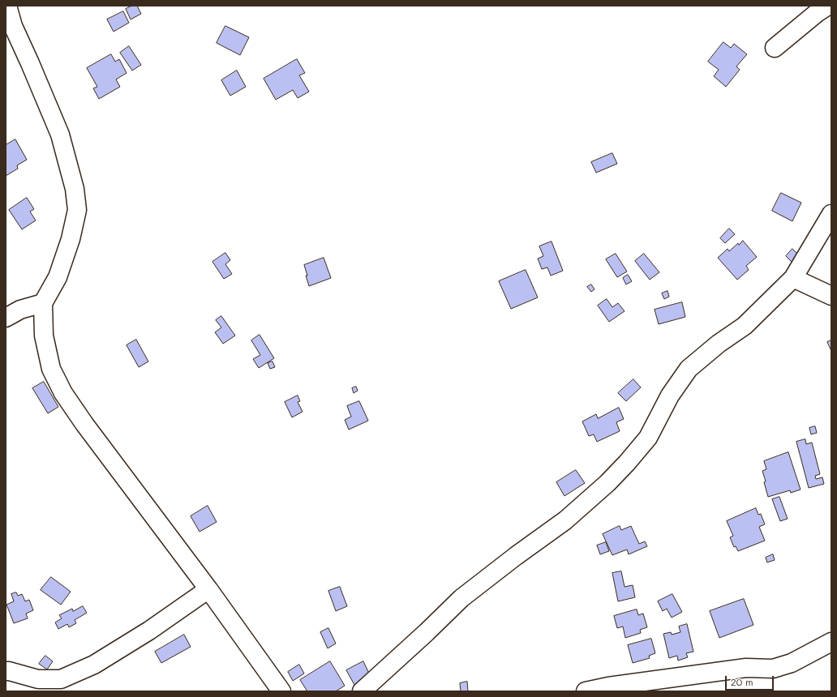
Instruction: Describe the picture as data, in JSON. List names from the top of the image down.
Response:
{
  "scale_bar": "20 m"
}
